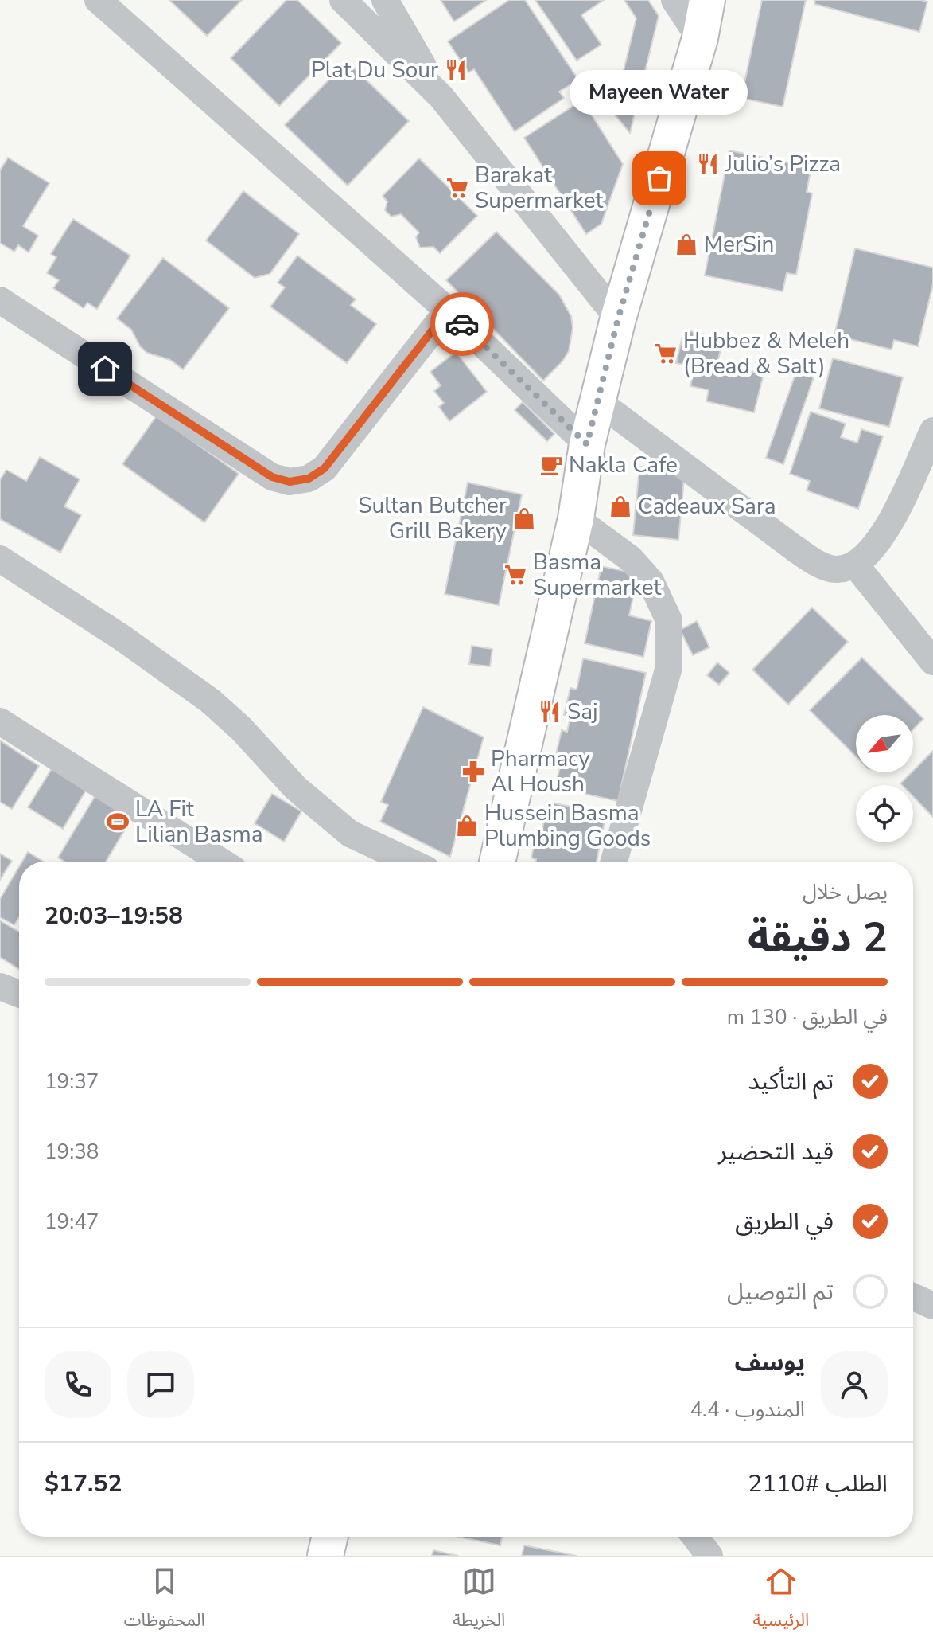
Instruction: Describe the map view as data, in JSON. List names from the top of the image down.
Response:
{
  "places": {
    "restaurant": ["Plat Du Sour", "Julio’s Pizza", "Saj"],
    "other": ["Mayeen Water"],
    "supermarket": ["Barakat Supermarket", "Hubbez & Meleh (Bread & Salt)", "Basma Supermarket"],
    "shop": [
      "MerSin",
      "Cadeaux Sara",
      "Sultan Butcher Grill Bakery",
      "Hussein Basma Plumbing Goods"
    ],
    "cafe": ["Nakla Cafe"],
    "pharmacy": ["Pharmacy Al Housh"],
    "sports": ["LA Fit Lilian Basma"]
  },
  "north": "bottom left",
  "page": {
    "bubble": "Mayeen Water",
    "heading": ["2 دقيقة", "يصل خلال", "19:58–20:03"],
    "panel": [
      "يوسف",
      "المندوب · 4.4",
      "الطلب #2110",
      "$17.52"
    ],
    "bar": "في الطريق · 130 m",
    "list": [
      ["تم التأكيد", "19:37"],
      ["قيد التحضير", "19:38"],
      ["في الطريق", "19:47"],
      "تم التوصيل"
    ],
    "tabs": ["الرئيسية", "الخريطة", "المحفوظات"]
  }
}
